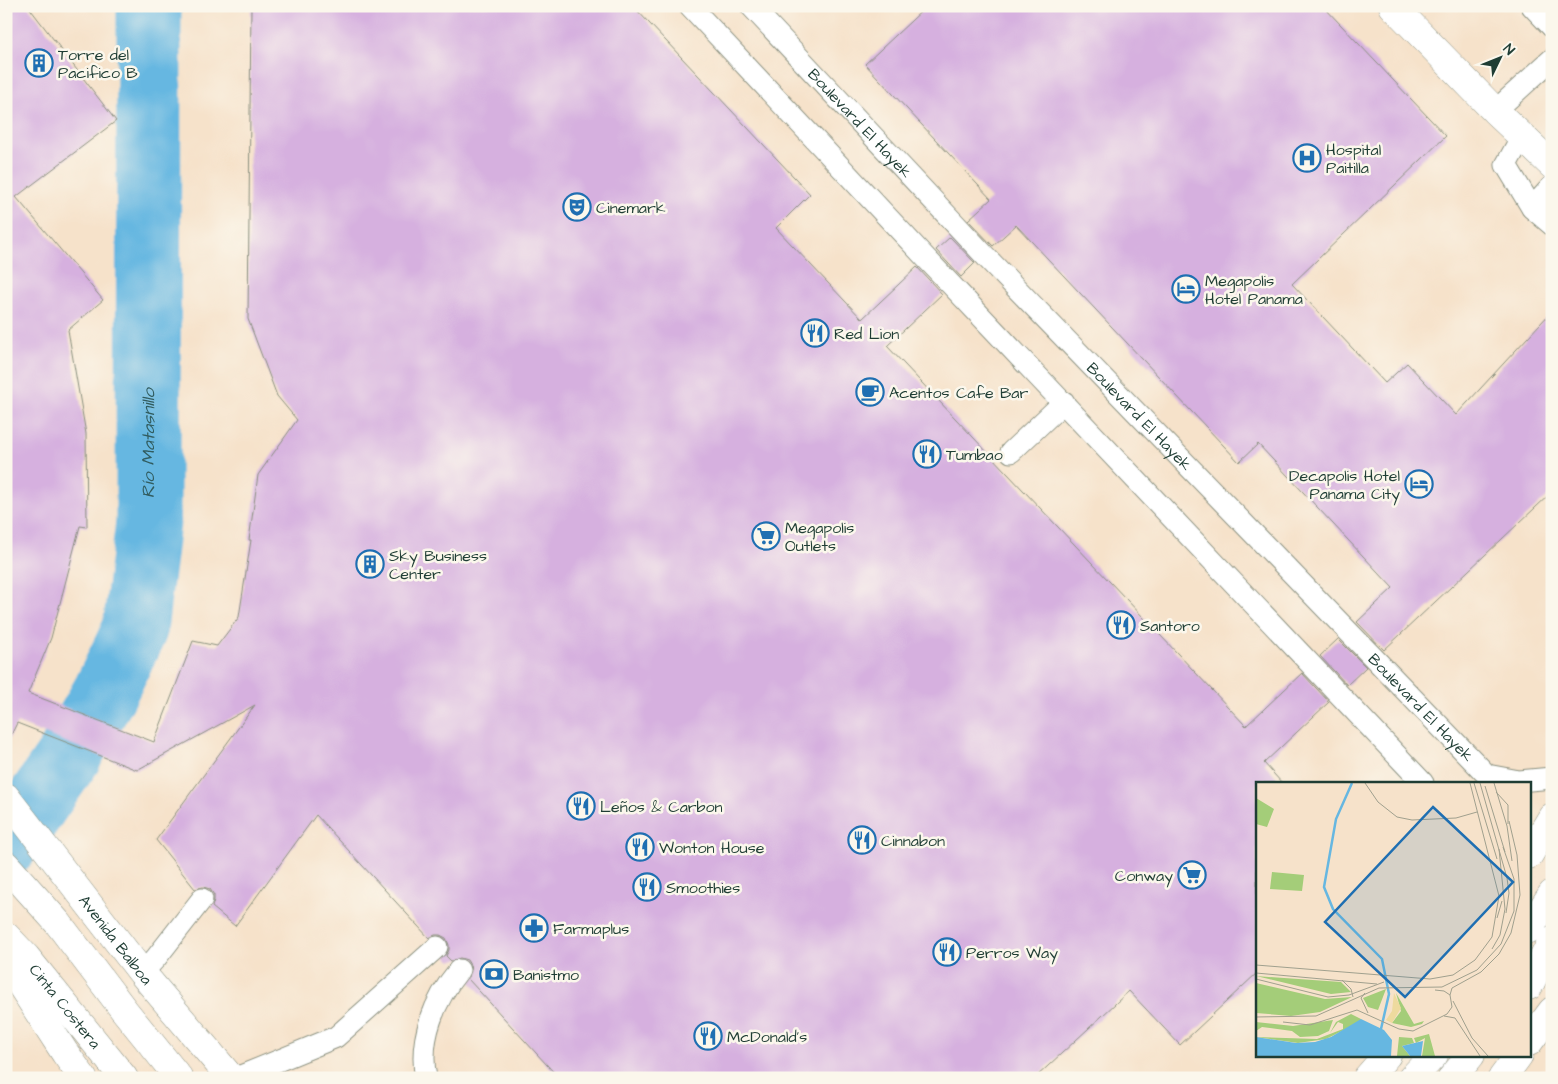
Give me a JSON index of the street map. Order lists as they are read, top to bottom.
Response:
{
  "streets": {
    "main road": ["Avenida Balboa", "Cinta Costera"],
    "lane": ["Boulevard El Hayek"]
  },
  "water": ["Río Matasnillo"],
  "places": {
    "building": ["Torre del Pacifico B", "Sky Business Center"],
    "hospital": ["Hospital Paitilla"],
    "theatre": ["Cinemark"],
    "hotel": ["Megapolis Hotel Panama", "Decapolis Hotel Panama City"],
    "restaurant": [
      "Red Lion",
      "Tumbao",
      "Santoro",
      "Leños & Carbon",
      "Cinnabon",
      "Wonton House",
      "Smoothies",
      "Perros Way",
      "McDonald's"
    ],
    "cafe": ["Acentos Cafe Bar"],
    "supermarket": ["Megapolis Outlets", "Conway"],
    "pharmacy": ["Farmaplus"],
    "bank": ["Banistmo"]
  },
  "north": "top right"
}
